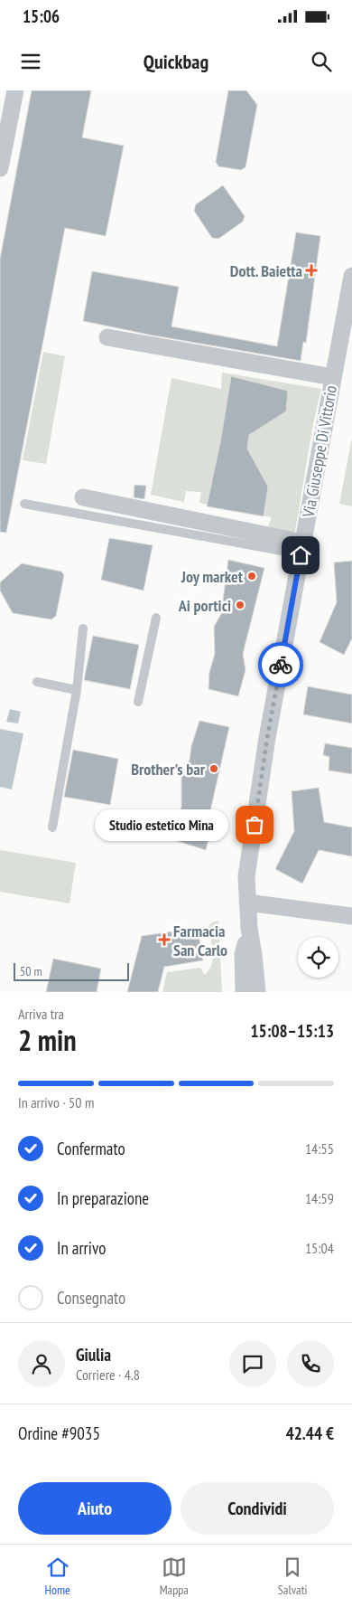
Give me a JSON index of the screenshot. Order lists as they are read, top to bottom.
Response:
{
  "streets": {
    "street": ["Via Giuseppe Di Vittorio"]
  },
  "places": {
    "health": ["Dott. Baietta", "Farmacia San Carlo"],
    "other": [
      "Joy market",
      "Ai portici",
      "Brother's bar",
      "Studio estetico Mina"
    ]
  },
  "scale_bar": "50 m",
  "page": {
    "status": "15:06",
    "header": "Quickbag",
    "bubble": "Studio estetico Mina",
    "scale": "50 m",
    "heading": ["2 min", "Arriva tra", "15:08–15:13"],
    "panel": [
      "Giulia",
      "Corriere · 4.8",
      "Ordine #9035",
      "42.44 €"
    ],
    "bar": "In arrivo · 50 m",
    "list": [
      ["Confermato", "14:55"],
      ["In preparazione", "14:59"],
      ["In arrivo", "15:04"],
      "Consegnato"
    ],
    "buttons": ["Aiuto", "Condividi"],
    "tabs": ["Home", "Mappa", "Salvati"]
  }
}
